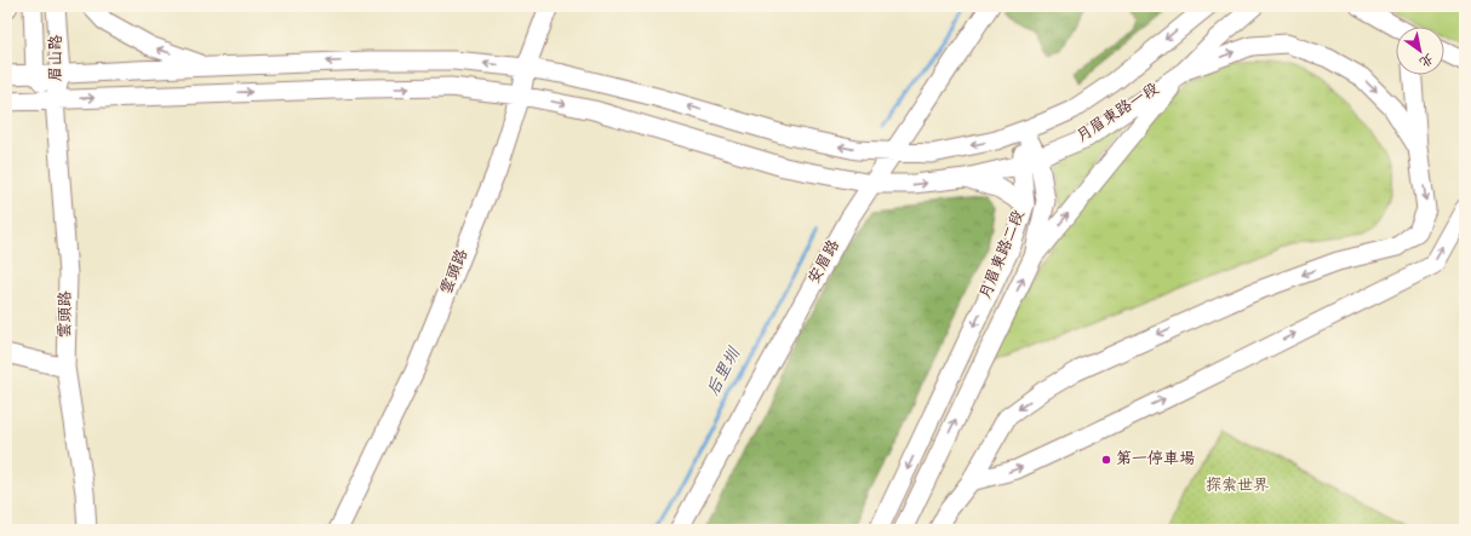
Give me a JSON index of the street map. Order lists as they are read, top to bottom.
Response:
{
  "streets": {
    "street": [
      "眉山路",
      "月眉東路一段",
      "月眉東路二段",
      "安眉路",
      "雲頭路"
    ]
  },
  "crossings": [
    ["眉山路", "月眉東路一段"],
    ["眉山路", "雲頭路"],
    ["月眉東路一段", "月眉東路二段"],
    ["月眉東路一段", "安眉路"],
    ["月眉東路一段", "雲頭路"]
  ],
  "water": ["后里圳"],
  "parks": ["探索世界"],
  "places": ["第一停車場"],
  "north": "bottom right"
}
